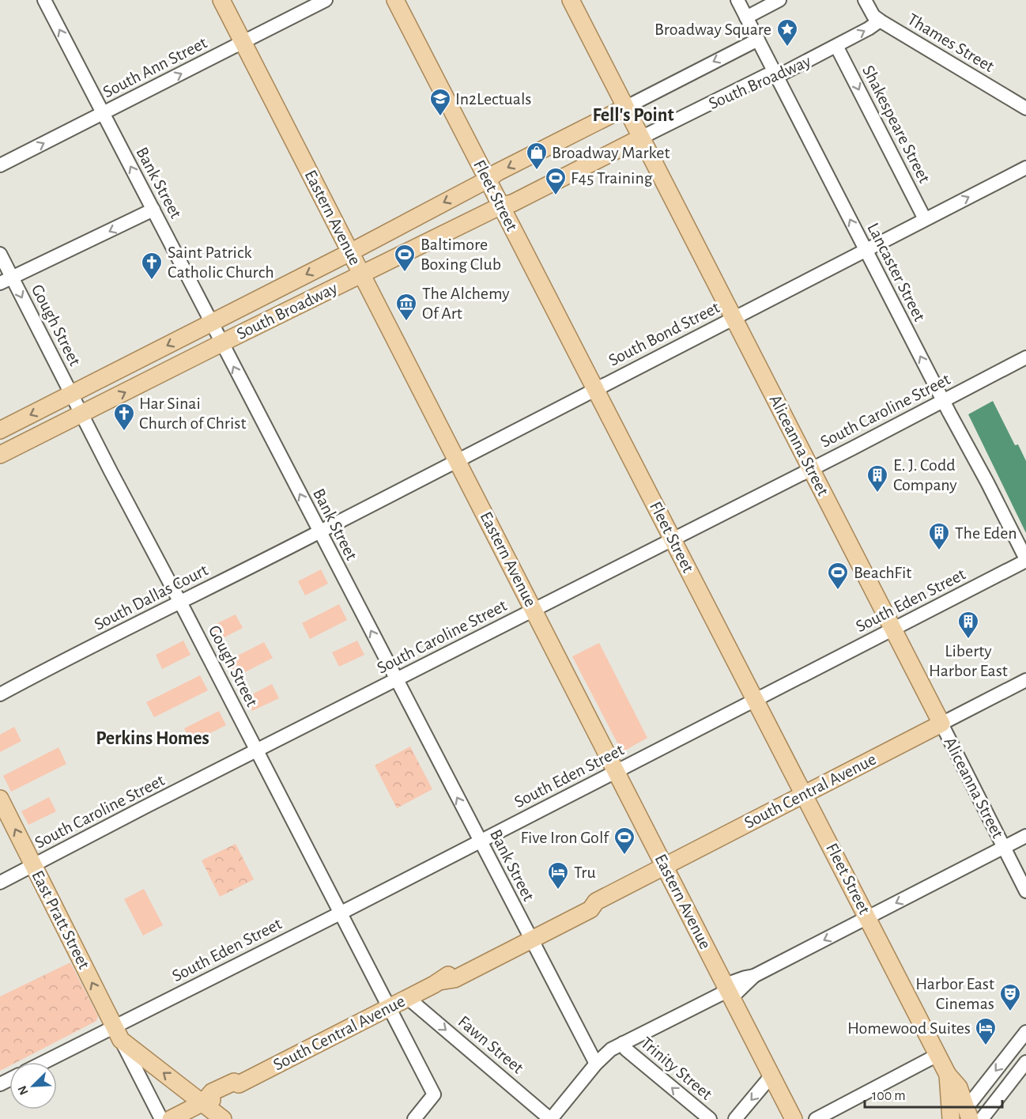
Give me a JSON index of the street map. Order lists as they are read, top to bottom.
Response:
{
  "streets": {
    "main road": [
      "South Broadway",
      "Fleet Street",
      "Eastern Avenue",
      "Aliceanna Street",
      "South Central Avenue",
      "East Pratt Street"
    ],
    "street": [
      "Thames Street",
      "South Ann Street",
      "Shakespeare Street",
      "Bank Street",
      "Lancaster Street",
      "Gough Street",
      "South Bond Street",
      "South Caroline Street",
      "South Dallas Court",
      "South Eden Street",
      "Fawn Street",
      "Trinity Street"
    ]
  },
  "crossings": [
    ["Thames Street", "South Broadway"],
    ["South Ann Street", "Bank Street"],
    ["South Ann Street", "Eastern Avenue"],
    ["South Broadway", "Shakespeare Street"],
    ["South Broadway", "Bank Street"],
    ["South Broadway", "Fleet Street"],
    ["South Broadway", "Eastern Avenue"],
    ["South Broadway", "Lancaster Street"],
    ["South Broadway", "Gough Street"],
    ["South Broadway", "Aliceanna Street"],
    ["Shakespeare Street", "South Bond Street"],
    ["Bank Street", "South Bond Street"],
    ["Bank Street", "South Caroline Street"],
    ["Bank Street", "South Dallas Court"],
    ["Bank Street", "South Eden Street"],
    ["Bank Street", "South Central Avenue"],
    ["Fleet Street", "South Bond Street"],
    ["Fleet Street", "South Caroline Street"],
    ["Fleet Street", "South Eden Street"],
    ["Fleet Street", "South Central Avenue"],
    ["Eastern Avenue", "South Bond Street"],
    ["Eastern Avenue", "South Caroline Street"],
    ["Eastern Avenue", "South Eden Street"],
    ["Eastern Avenue", "South Central Avenue"],
    ["Lancaster Street", "South Bond Street"],
    ["Lancaster Street", "South Caroline Street"],
    ["Lancaster Street", "South Eden Street"],
    ["Gough Street", "South Caroline Street"],
    ["Gough Street", "South Dallas Court"],
    ["Gough Street", "South Eden Street"],
    ["Gough Street", "South Central Avenue"],
    ["South Bond Street", "Aliceanna Street"],
    ["South Bond Street", "South Dallas Court"],
    ["South Caroline Street", "Aliceanna Street"],
    ["South Caroline Street", "East Pratt Street"],
    ["Aliceanna Street", "South Eden Street"],
    ["Aliceanna Street", "South Central Avenue"],
    ["South Eden Street", "East Pratt Street"],
    ["South Central Avenue", "East Pratt Street"],
    ["South Central Avenue", "Fawn Street"]
  ],
  "one_way": [
    "Shakespeare Street",
    "Bank Street",
    "Lancaster Street",
    "East Pratt Street",
    "Fawn Street",
    "Trinity Street"
  ],
  "districts": ["Fell's Point", "Perkins Homes"],
  "places": {
    "place": ["Broadway Square"],
    "school or university": ["In2Lectuals"],
    "shop": ["Broadway Market"],
    "sports": [
      "F45 Training",
      "Baltimore Boxing Club",
      "BeachFit",
      "Five Iron Golf"
    ],
    "church": ["Saint Patrick Catholic Church", "Har Sinai Church of Christ"],
    "museum": ["The Alchemy Of Art"],
    "building": ["E. J. Codd Company", "The Eden", "Liberty Harbor East"],
    "hotel": ["Tru", "Homewood Suites"],
    "theatre": ["Harbor East Cinemas"]
  },
  "scale_bar": "100 m",
  "north": "bottom left"
}
